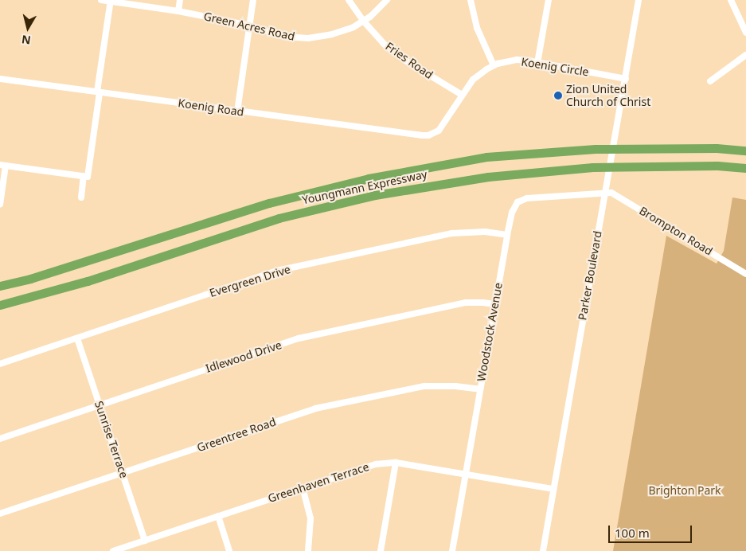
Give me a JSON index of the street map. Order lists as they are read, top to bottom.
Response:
{
  "streets": {
    "highway": ["Youngmann Expressway"],
    "street": [
      "Green Acres Road",
      "Fries Road",
      "Koenig Circle",
      "Koenig Road",
      "Brompton Road",
      "Parker Boulevard",
      "Evergreen Drive",
      "Woodstock Avenue",
      "Idlewood Drive",
      "Greentree Road",
      "Sunrise Terrace",
      "Greenhaven Terrace"
    ]
  },
  "crossings": [
    ["Green Acres Road", "Fries Road"],
    ["Fries Road", "Koenig Circle"],
    ["Koenig Circle", "Koenig Road"],
    ["Koenig Circle", "Parker Boulevard"],
    ["Brompton Road", "Parker Boulevard"],
    ["Brompton Road", "Woodstock Avenue"],
    ["Parker Boulevard", "Woodstock Avenue"],
    ["Parker Boulevard", "Greenhaven Terrace"],
    ["Evergreen Drive", "Woodstock Avenue"],
    ["Evergreen Drive", "Sunrise Terrace"],
    ["Woodstock Avenue", "Idlewood Drive"],
    ["Woodstock Avenue", "Greentree Road"],
    ["Woodstock Avenue", "Greenhaven Terrace"],
    ["Idlewood Drive", "Sunrise Terrace"],
    ["Greentree Road", "Sunrise Terrace"],
    ["Sunrise Terrace", "Greenhaven Terrace"]
  ],
  "parks": ["Brighton Park"],
  "places": ["Zion United Church of Christ"],
  "scale_bar": "100 m",
  "north": "bottom"
}
